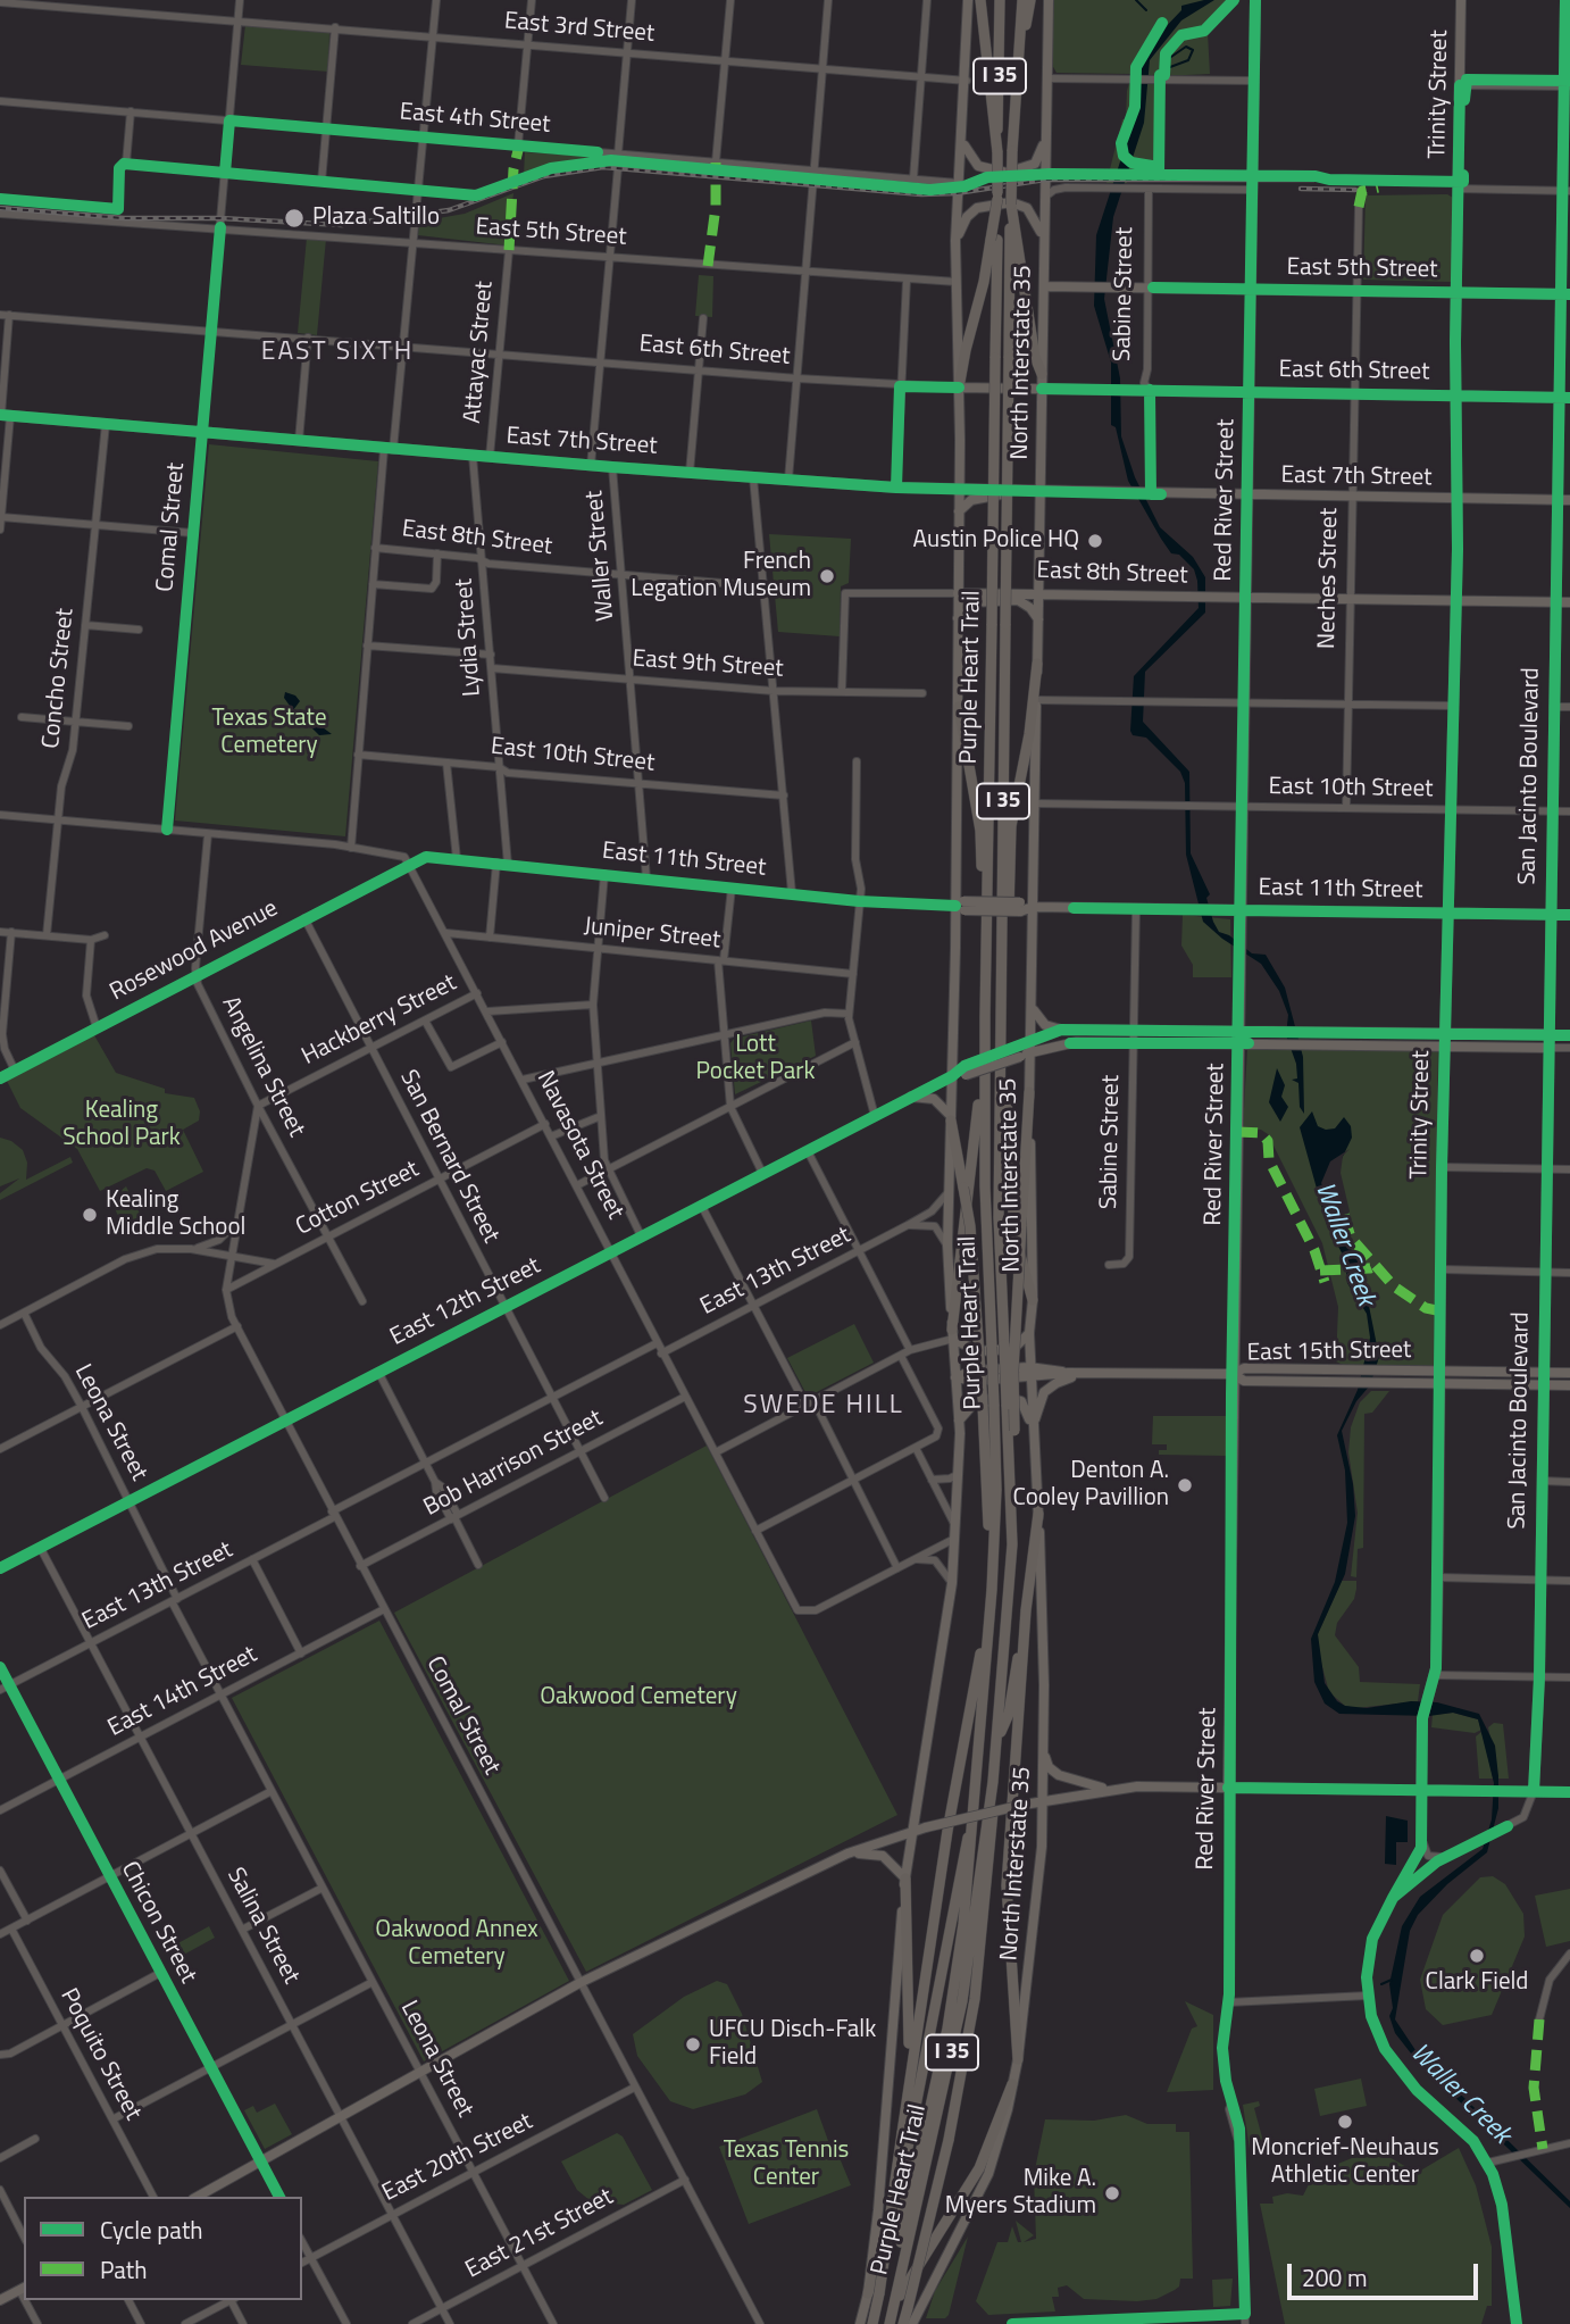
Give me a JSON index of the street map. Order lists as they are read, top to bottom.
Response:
{
  "streets": {
    "highway": ["I 35", "Purple Heart Trail"],
    "main road": [
      "Trinity Street",
      "East 5th Street",
      "East 6th Street",
      "North Interstate 35",
      "East 7th Street",
      "Red River Street",
      "East 8th Street",
      "San Jacinto Boulevard",
      "East 11th Street",
      "East 12th Street",
      "East 15th Street"
    ],
    "street": [
      "East 3rd Street",
      "East 4th Street",
      "Sabine Street",
      "Attayac Street",
      "Comal Street",
      "Waller Street",
      "Neches Street",
      "Lydia Street",
      "East 9th Street",
      "Concho Street",
      "East 10th Street",
      "Juniper Street",
      "Rosewood Avenue",
      "Hackberry Street",
      "Angelina Street",
      "Navasota Street",
      "San Bernard Street",
      "Cotton Street",
      "East 13th Street",
      "Leona Street",
      "Bob Harrison Street",
      "East 14th Street",
      "Chicon Street",
      "Salina Street",
      "Poquito Street",
      "East 20th Street",
      "East 21st Street"
    ]
  },
  "crossings": [
    ["East 3rd Street", "Comal Street"],
    ["East 3rd Street", "Waller Street"],
    ["I 35", "Purple Heart Trail"],
    ["Trinity Street", "East 5th Street"],
    ["Trinity Street", "East 6th Street"],
    ["Trinity Street", "East 7th Street"],
    ["Trinity Street", "East 8th Street"],
    ["Trinity Street", "East 10th Street"],
    ["Trinity Street", "San Jacinto Boulevard"],
    ["Trinity Street", "East 11th Street"],
    ["Trinity Street", "East 12th Street"],
    ["Trinity Street", "East 15th Street"],
    ["East 4th Street", "Comal Street"],
    ["East 4th Street", "Waller Street"],
    ["East 5th Street", "Sabine Street"],
    ["East 5th Street", "Attayac Street"],
    ["East 5th Street", "North Interstate 35"],
    ["East 5th Street", "Red River Street"],
    ["East 5th Street", "Comal Street"],
    ["East 5th Street", "Waller Street"],
    ["East 5th Street", "Neches Street"],
    ["East 5th Street", "San Jacinto Boulevard"],
    ["Sabine Street", "East 6th Street"],
    ["Sabine Street", "East 7th Street"],
    ["Sabine Street", "East 11th Street"],
    ["Sabine Street", "East 12th Street"],
    ["East 6th Street", "Attayac Street"],
    ["East 6th Street", "North Interstate 35"],
    ["East 6th Street", "Red River Street"],
    ["East 6th Street", "Comal Street"],
    ["East 6th Street", "Waller Street"],
    ["East 6th Street", "Neches Street"],
    ["East 6th Street", "San Jacinto Boulevard"],
    ["Attayac Street", "East 7th Street"],
    ["North Interstate 35", "East 7th Street"],
    ["North Interstate 35", "East 8th Street"],
    ["North Interstate 35", "East 10th Street"],
    ["North Interstate 35", "East 11th Street"],
    ["North Interstate 35", "East 12th Street"],
    ["North Interstate 35", "East 15th Street"],
    ["East 7th Street", "Red River Street"],
    ["East 7th Street", "Comal Street"],
    ["East 7th Street", "Waller Street"],
    ["East 7th Street", "Neches Street"],
    ["East 7th Street", "Lydia Street"],
    ["East 7th Street", "Concho Street"],
    ["East 7th Street", "San Jacinto Boulevard"],
    ["Red River Street", "East 8th Street"],
    ["Red River Street", "East 10th Street"],
    ["Red River Street", "East 11th Street"],
    ["Red River Street", "East 12th Street"],
    ["Red River Street", "East 15th Street"],
    ["Comal Street", "East 11th Street"],
    ["Comal Street", "Hackberry Street"],
    ["Comal Street", "Angelina Street"],
    ["Comal Street", "Cotton Street"],
    ["Comal Street", "East 13th Street"],
    ["Comal Street", "East 12th Street"],
    ["Comal Street", "Bob Harrison Street"],
    ["Comal Street", "East 14th Street"],
    ["Comal Street", "East 20th Street"],
    ["Comal Street", "East 21st Street"],
    ["East 8th Street", "Waller Street"],
    ["East 8th Street", "Neches Street"],
    ["East 8th Street", "Lydia Street"],
    ["East 8th Street", "East 9th Street"],
    ["East 8th Street", "San Jacinto Boulevard"],
    ["Waller Street", "East 9th Street"],
    ["Waller Street", "East 10th Street"],
    ["Waller Street", "East 11th Street"],
    ["Neches Street", "East 10th Street"],
    ["Lydia Street", "East 9th Street"],
    ["Lydia Street", "East 10th Street"],
    ["Lydia Street", "East 11th Street"],
    ["Concho Street", "East 11th Street"],
    ["East 10th Street", "San Jacinto Boulevard"],
    ["San Jacinto Boulevard", "East 11th Street"],
    ["San Jacinto Boulevard", "East 12th Street"],
    ["San Jacinto Boulevard", "East 15th Street"],
    ["East 11th Street", "Rosewood Avenue"],
    ["East 11th Street", "Angelina Street"],
    ["East 11th Street", "Navasota Street"],
    ["Juniper Street", "Navasota Street"],
    ["Rosewood Avenue", "Angelina Street"],
    ["Rosewood Avenue", "Navasota Street"],
    ["Rosewood Avenue", "San Bernard Street"],
    ["Hackberry Street", "Angelina Street"],
    ["Hackberry Street", "Navasota Street"],
    ["Hackberry Street", "San Bernard Street"],
    ["Angelina Street", "Cotton Street"],
    ["Navasota Street", "Cotton Street"],
    ["Navasota Street", "East 13th Street"],
    ["Navasota Street", "East 12th Street"],
    ["Navasota Street", "Bob Harrison Street"],
    ["San Bernard Street", "Cotton Street"],
    ["San Bernard Street", "East 13th Street"],
    ["San Bernard Street", "East 12th Street"],
    ["San Bernard Street", "Bob Harrison Street"],
    ["East 13th Street", "Leona Street"],
    ["East 13th Street", "Chicon Street"],
    ["East 13th Street", "Salina Street"],
    ["East 12th Street", "Leona Street"],
    ["East 12th Street", "Salina Street"],
    ["Leona Street", "East 14th Street"],
    ["Leona Street", "East 20th Street"],
    ["Leona Street", "East 21st Street"],
    ["East 14th Street", "Chicon Street"],
    ["East 14th Street", "Salina Street"],
    ["Salina Street", "East 20th Street"],
    ["Salina Street", "East 21st Street"]
  ],
  "districts": ["EAST SIXTH", "SWEDE HILL"],
  "water": ["Waller Creek"],
  "parks": [
    "Texas State Cemetery",
    "Lott Pocket Park",
    "Kealing School Park",
    "Oakwood Cemetery",
    "Oakwood Annex Cemetery",
    "Texas Tennis Center"
  ],
  "places": [
    "Plaza Saltillo",
    "Austin Police HQ",
    "French Legation Museum",
    "Kealing Middle School",
    "Denton A. Cooley Pavillion",
    "Clark Field",
    "UFCU Disch-Falk Field",
    "Moncrief-Neuhaus Athletic Center",
    "Mike A. Myers Stadium"
  ],
  "legend": ["Cycle path", "Path"],
  "scale_bar": "200 m"
}
